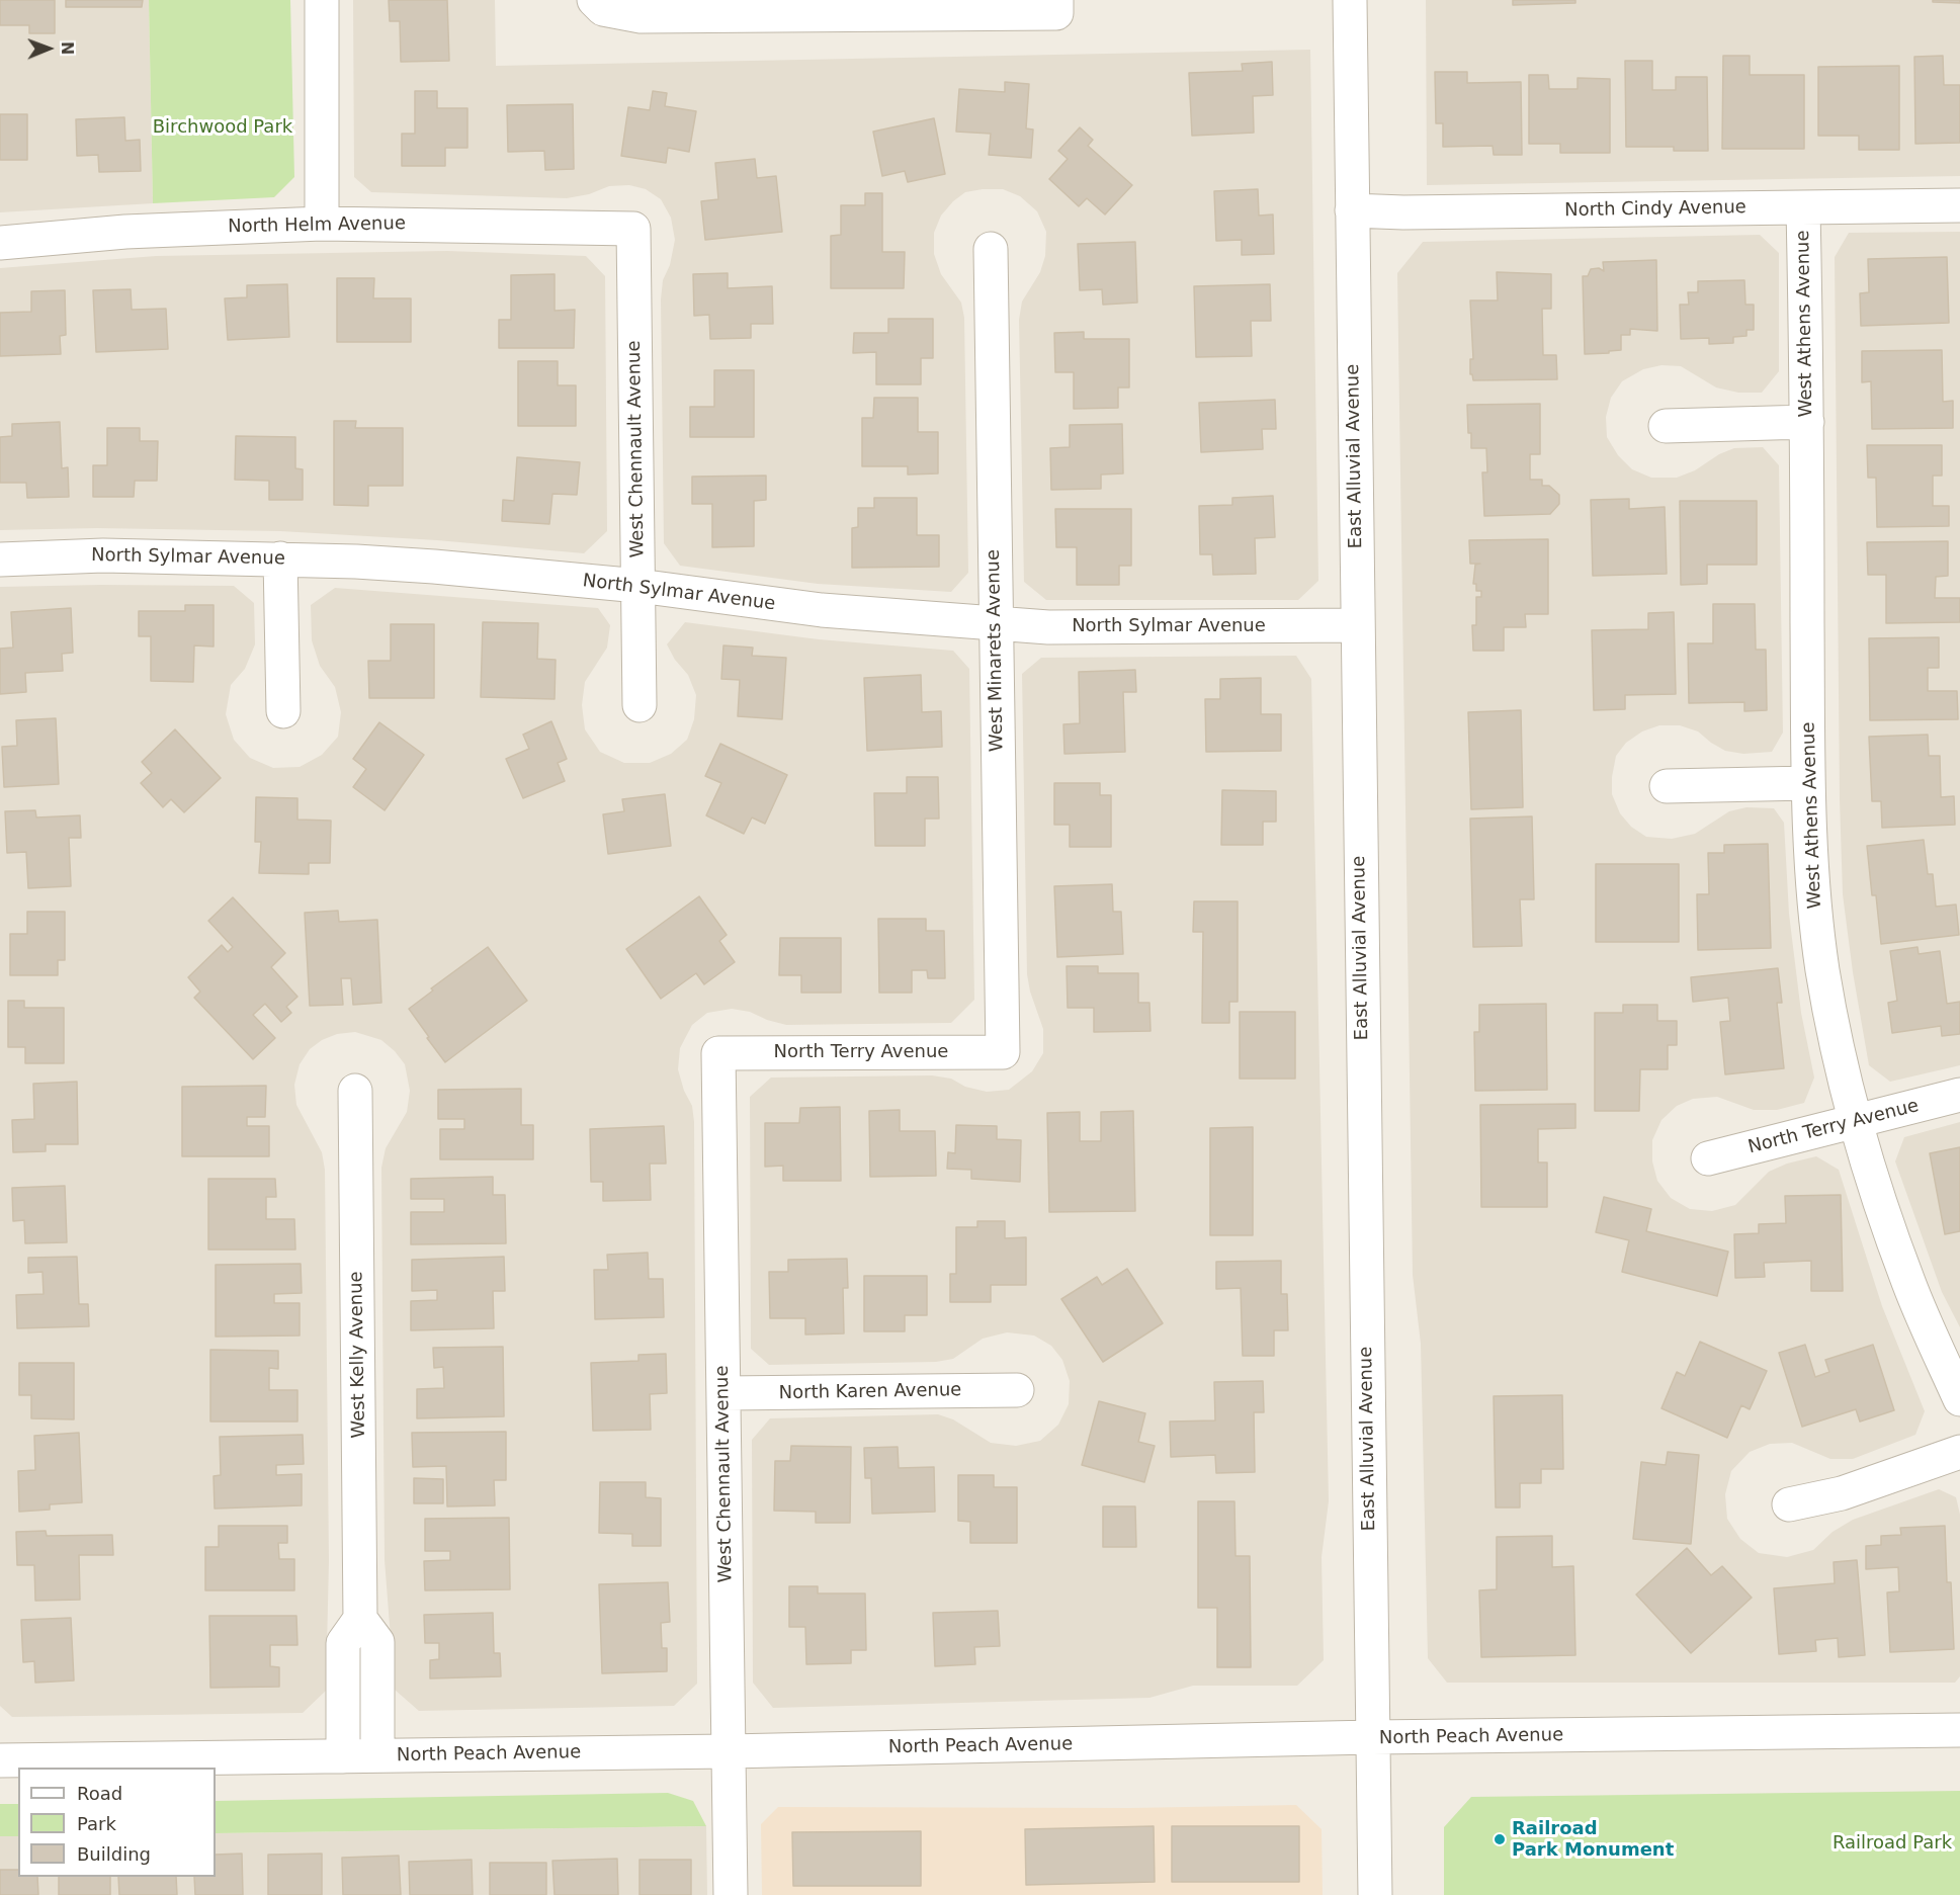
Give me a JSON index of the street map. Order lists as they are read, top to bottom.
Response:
{
  "streets": {
    "street": [
      "North Cindy Avenue",
      "North Helm Avenue",
      "West Athens Avenue",
      "West Chennault Avenue",
      "East Alluvial Avenue",
      "North Sylmar Avenue",
      "West Minarets Avenue",
      "North Terry Avenue",
      "West Kelly Avenue",
      "North Karen Avenue",
      "North Peach Avenue"
    ]
  },
  "crossings": [
    ["North Cindy Avenue", "West Athens Avenue"],
    ["North Cindy Avenue", "East Alluvial Avenue"],
    ["North Helm Avenue", "West Chennault Avenue"],
    ["West Athens Avenue", "North Terry Avenue"],
    ["West Chennault Avenue", "North Sylmar Avenue"],
    ["West Chennault Avenue", "North Terry Avenue"],
    ["West Chennault Avenue", "North Karen Avenue"],
    ["West Chennault Avenue", "North Peach Avenue"],
    ["East Alluvial Avenue", "North Sylmar Avenue"],
    ["East Alluvial Avenue", "North Peach Avenue"],
    ["North Sylmar Avenue", "West Minarets Avenue"],
    ["West Minarets Avenue", "North Terry Avenue"]
  ],
  "parks": ["Birchwood Park", "Railroad Park"],
  "places": ["Railroad Park Monument"],
  "legend": ["Road", "Park", "Building"],
  "north": "right"
}
